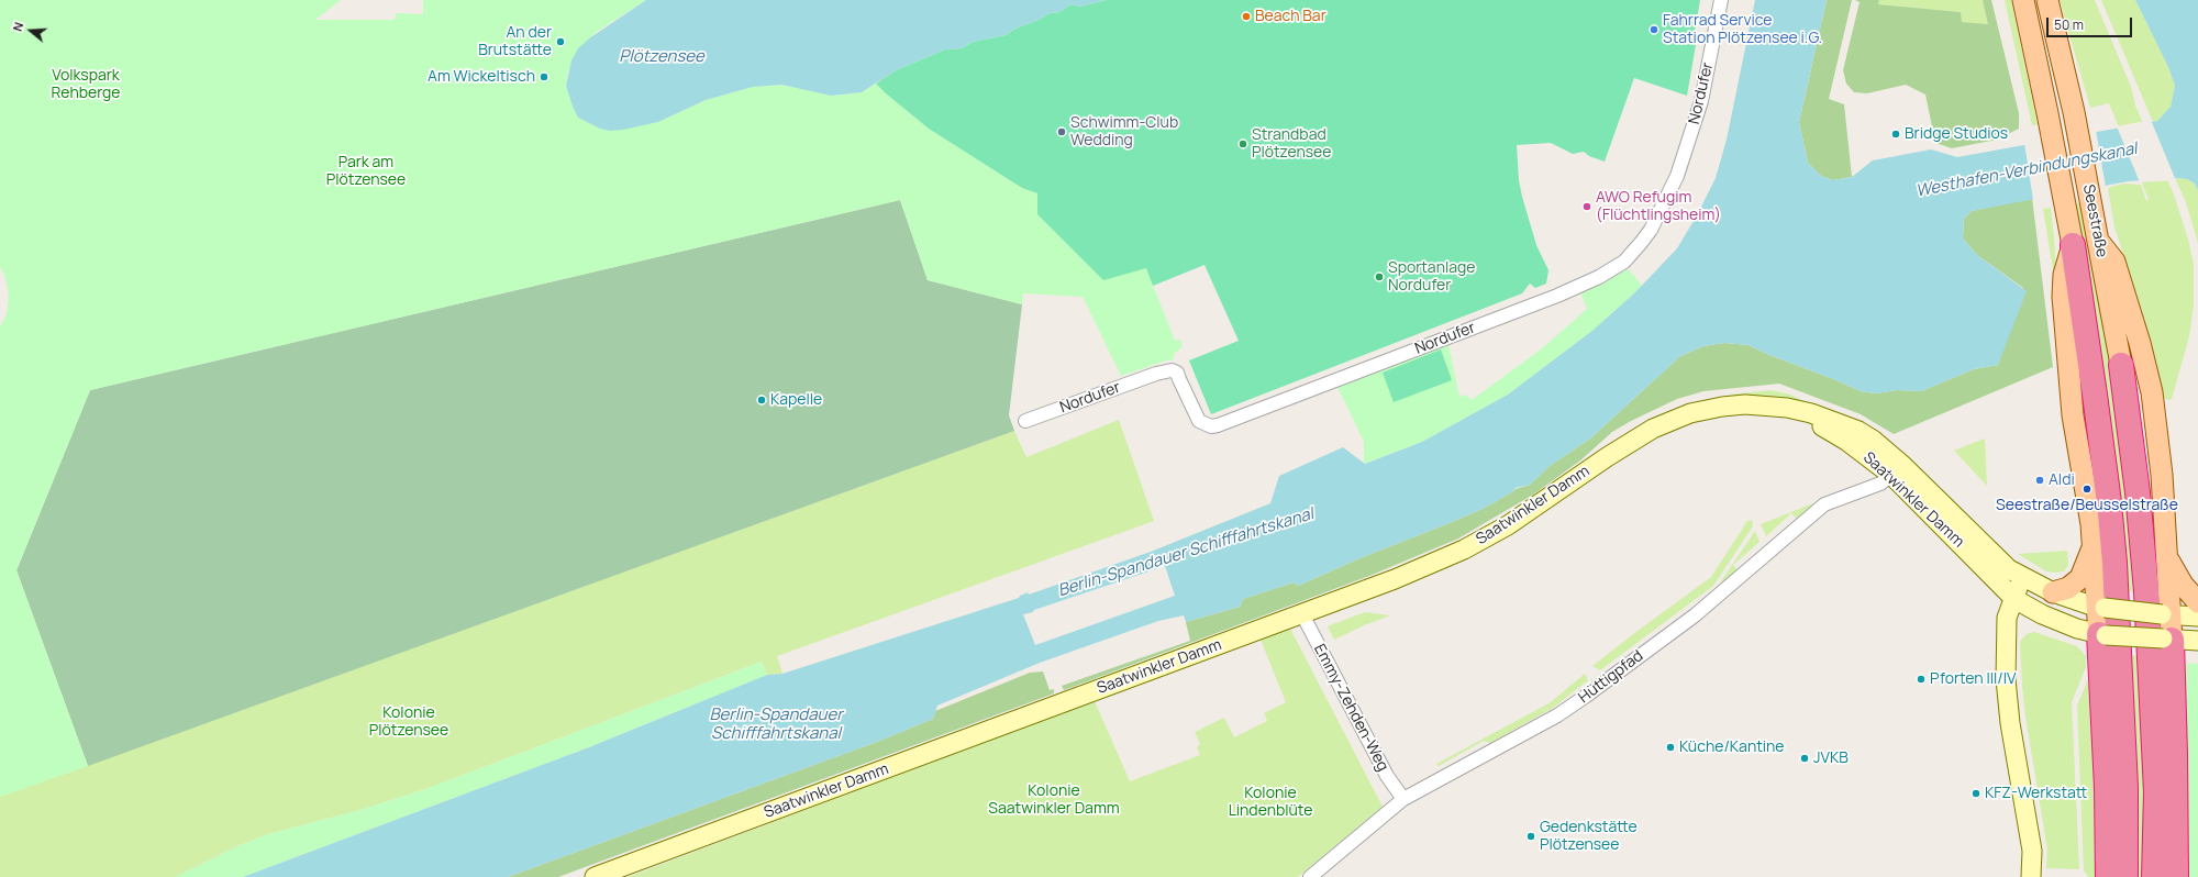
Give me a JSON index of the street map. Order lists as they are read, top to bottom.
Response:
{
  "streets": {
    "main road": ["Seestraße", "Saatwinkler Damm"],
    "street": ["Nordufer", "Hüttigpfad", "Emmy-Zehden-Weg"]
  },
  "crossings": [
    ["Saatwinkler Damm", "Hüttigpfad"],
    ["Saatwinkler Damm", "Emmy-Zehden-Weg"],
    ["Hüttigpfad", "Emmy-Zehden-Weg"]
  ],
  "water": ["Plötzensee", "Westhafen-Verbindungskanal", "Berlin-Spandauer Schifffahrtskanal"],
  "parks": [
    "Volkspark Rehberge",
    "Park am Plötzensee",
    "Kolonie Plötzensee",
    "Kolonie Saatwinkler Damm",
    "Kolonie Lindenblüte"
  ],
  "places": [
    "Beach Bar",
    "Fahrrad Service Station Plötzensee i.G.",
    "An der Brutstätte",
    "Am Wickeltisch",
    "Schwimm-Club Wedding",
    "Bridge Studios",
    "Strandbad Plötzensee",
    "AWO Refugim (Flüchtlingsheim)",
    "Sportanlage Nordufer",
    "Kapelle",
    "Aldi",
    "Seestraße/Beusselstraße",
    "Pforten III/IV",
    "Küche/Kantine",
    "JVKB",
    "KFZ-Werkstatt",
    "Gedenkstätte Plötzensee"
  ],
  "scale_bar": "50 m",
  "north": "left"
}
